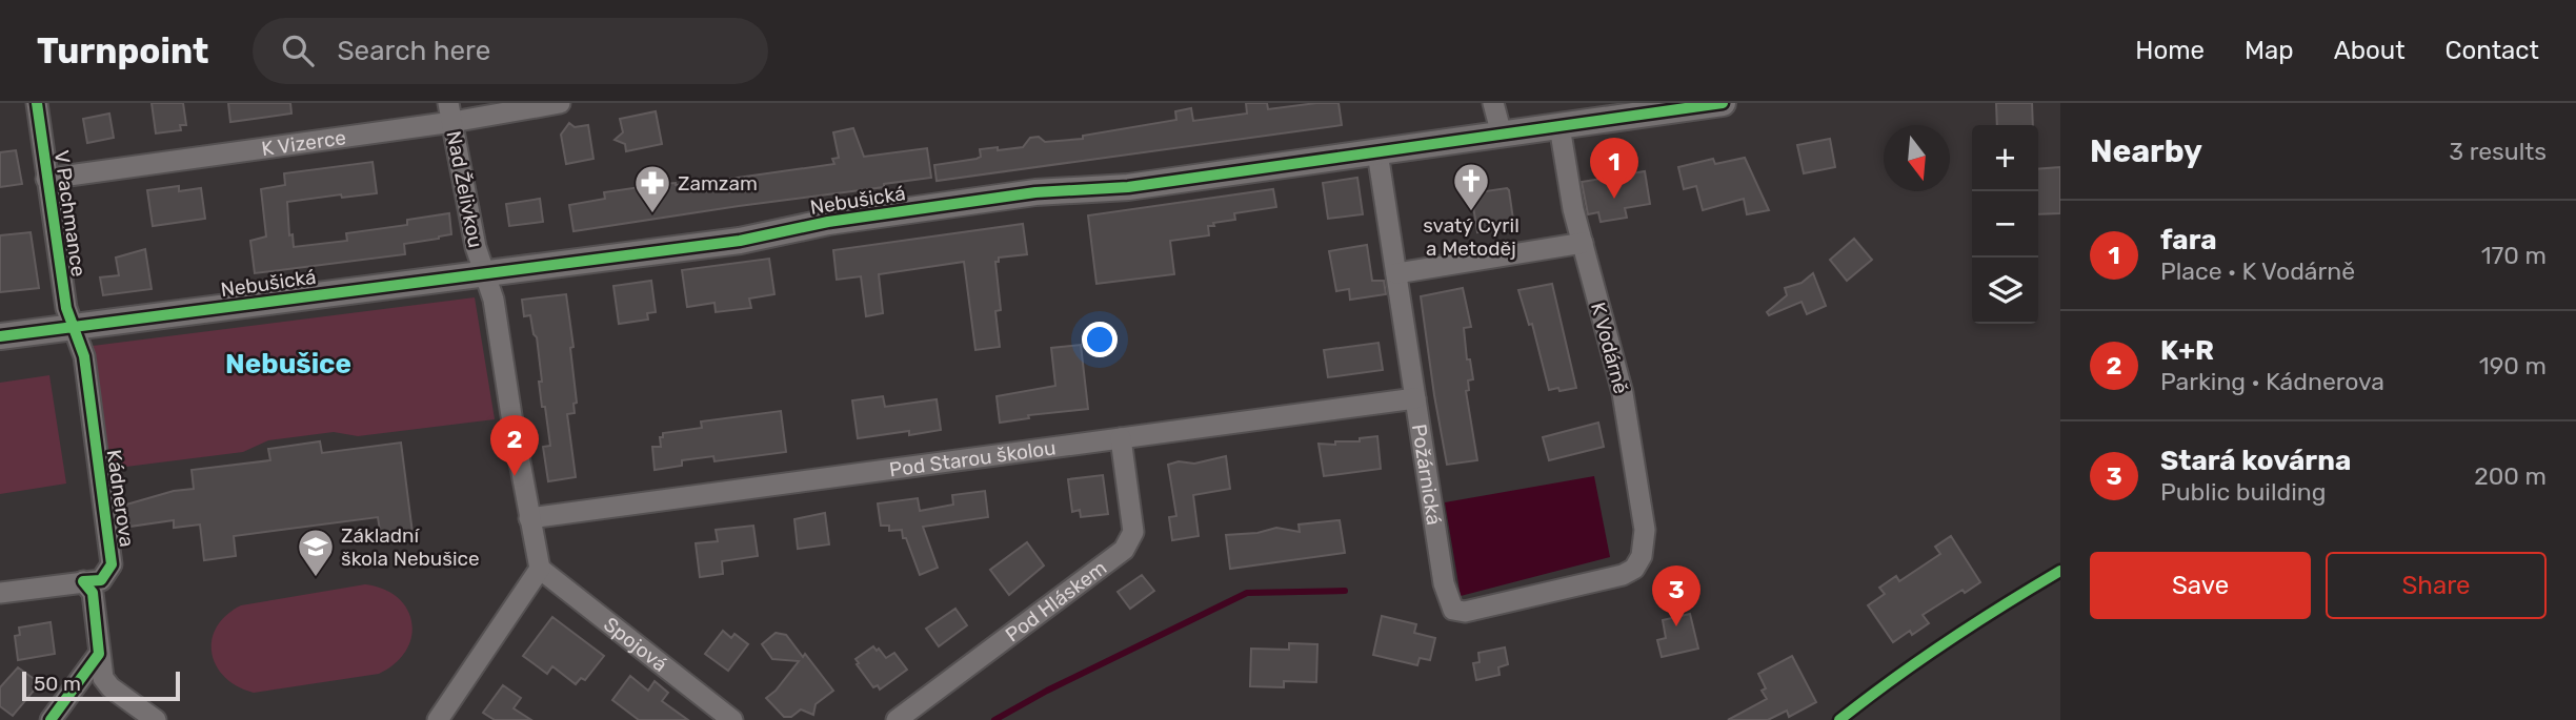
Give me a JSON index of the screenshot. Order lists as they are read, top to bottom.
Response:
{
  "streets": {
    "street": [
      "K Vizerce",
      "Nad Želivkou",
      "Nebušická",
      "V Pachmance",
      "K Vodárně",
      "Pod Starou školou",
      "Požárnická",
      "Kádnerova",
      "Pod Hláskem",
      "Spojová"
    ]
  },
  "crossings": [
    ["K Vizerce", "Nad Želivkou"],
    ["K Vizerce", "V Pachmance"],
    ["Nad Želivkou", "Nebušická"],
    ["Nebušická", "V Pachmance"],
    ["Nebušická", "K Vodárně"],
    ["Nebušická", "Požárnická"],
    ["Nebušická", "Kádnerova"],
    ["V Pachmance", "Kádnerova"],
    ["K Vodárně", "Požárnická"],
    ["Pod Starou školou", "Požárnická"],
    ["Pod Starou školou", "Pod Hláskem"]
  ],
  "districts": ["Nebušice"],
  "places": {
    "church": ["svatý Cyril a Metoděj"],
    "pharmacy": ["Zamzam"],
    "school or university": ["Základní škola Nebušice"]
  },
  "scale_bar": "50 m",
  "north": "bottom",
  "page": {
    "header": "Turnpoint",
    "search": "Search here",
    "nav": [
      "Home",
      "Map",
      "About",
      "Contact"
    ],
    "heading": ["Nearby", "3 results"],
    "map_buttons": ["+", "−"],
    "pins": ["1", "2", "3"],
    "list": [
      {
        "mark": "1",
        "name": "fara",
        "note": "Place · K Vodárně",
        "value": "170 m"
      },
      {
        "mark": "2",
        "name": "K+R",
        "note": "Parking · Kádnerova",
        "value": "190 m"
      },
      {
        "mark": "3",
        "name": "Stará kovárna",
        "note": "Public building",
        "value": "200 m"
      }
    ],
    "buttons": ["Save", "Share"],
    "scale": "50 m"
  }
}
